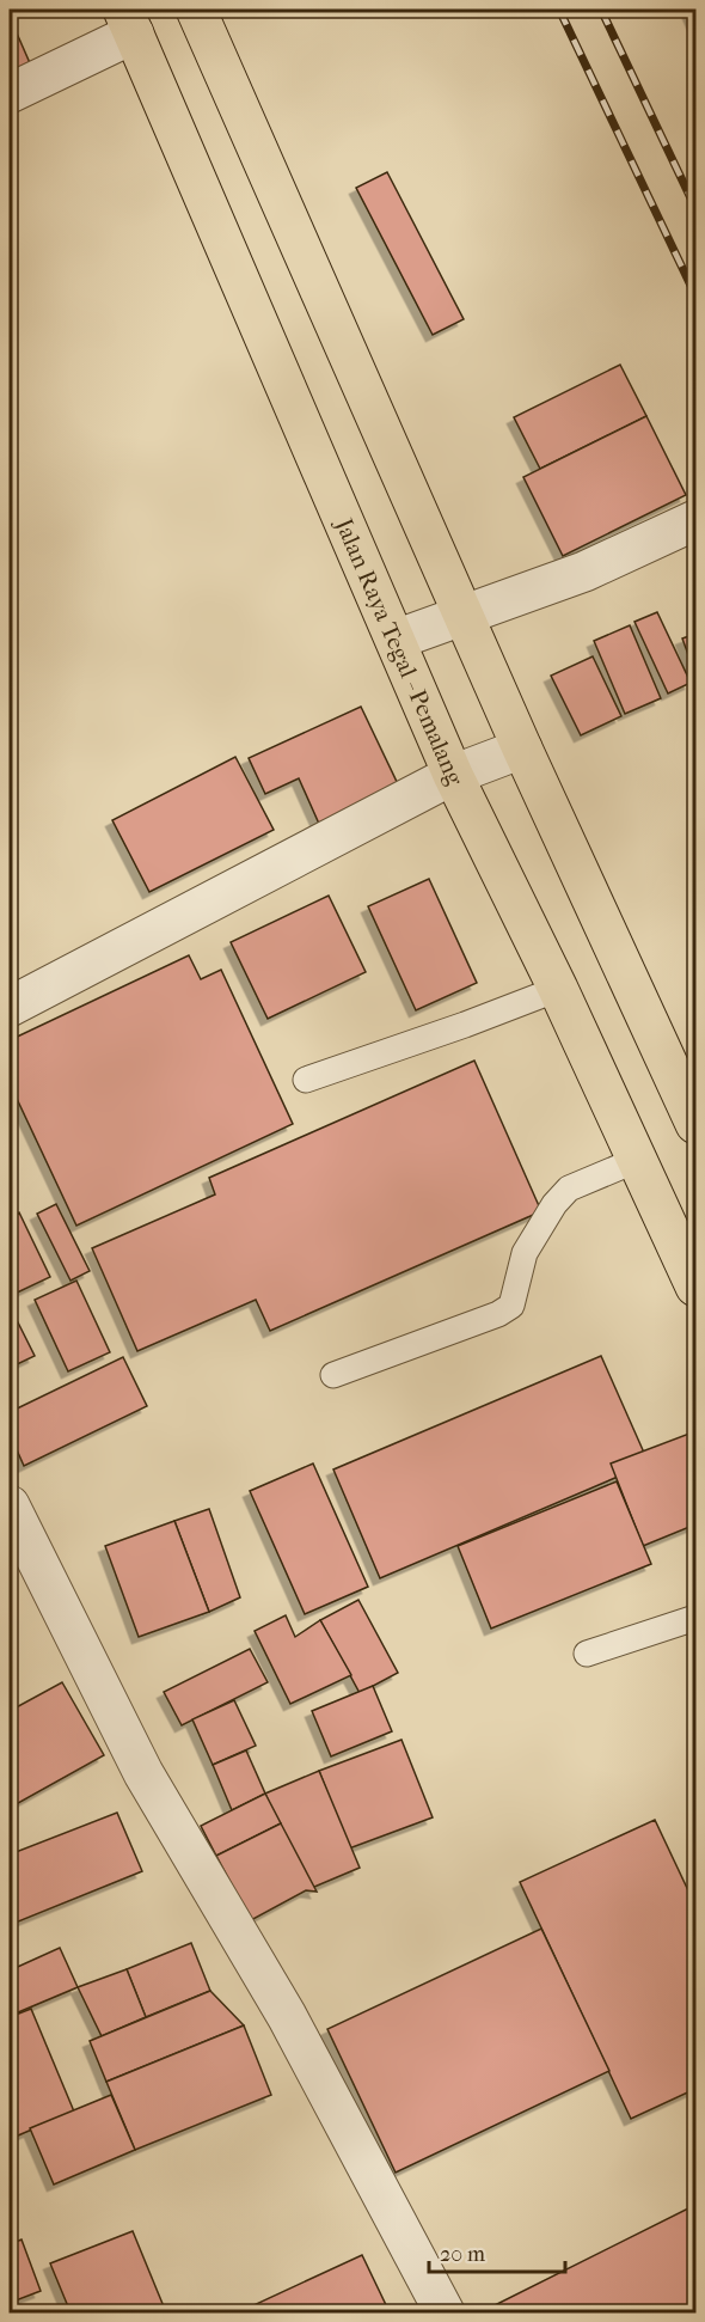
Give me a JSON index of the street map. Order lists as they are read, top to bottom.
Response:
{
  "streets": {
    "highway": ["Jalan Raya Tegal - Pemalang"]
  },
  "scale_bar": "20 m"
}
